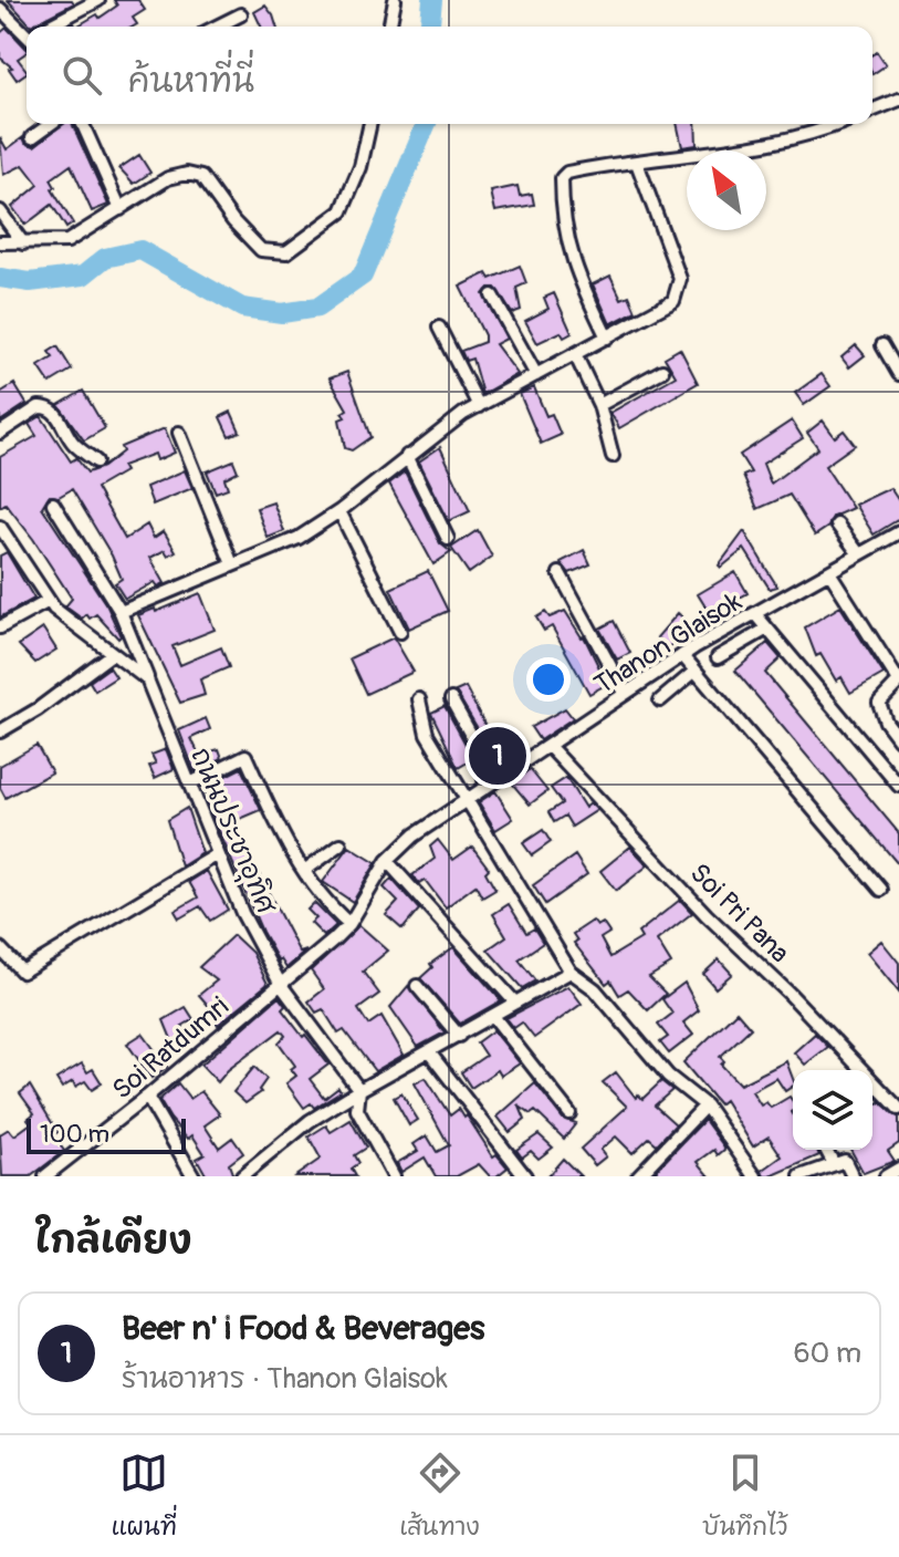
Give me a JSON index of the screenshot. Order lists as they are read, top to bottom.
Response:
{
  "streets": {
    "street": [
      "Thanon Glaisok",
      "ถนนประชาอุทิศ",
      "Soi Pri Pana",
      "Soi Ratdumri"
    ]
  },
  "crossings": [
    ["Thanon Glaisok", "ถนนประชาอุทิศ"],
    ["Thanon Glaisok", "Soi Pri Pana"],
    ["Thanon Glaisok", "Soi Ratdumri"],
    ["ถนนประชาอุทิศ", "Soi Ratdumri"]
  ],
  "scale_bar": "100 m",
  "north": "top left",
  "page": {
    "search": "ค้นหาที่นี่",
    "pins": "1",
    "scale": "100 m",
    "heading": "ใกล้เคียง",
    "list": [
      {
        "mark": "1",
        "name": "Beer n' i Food & Beverages",
        "note": "ร้านอาหาร · Thanon Glaisok",
        "value": "60 m"
      }
    ],
    "nav": ["แผนที่", "เส้นทาง", "บันทึกไว้"]
  }
}
